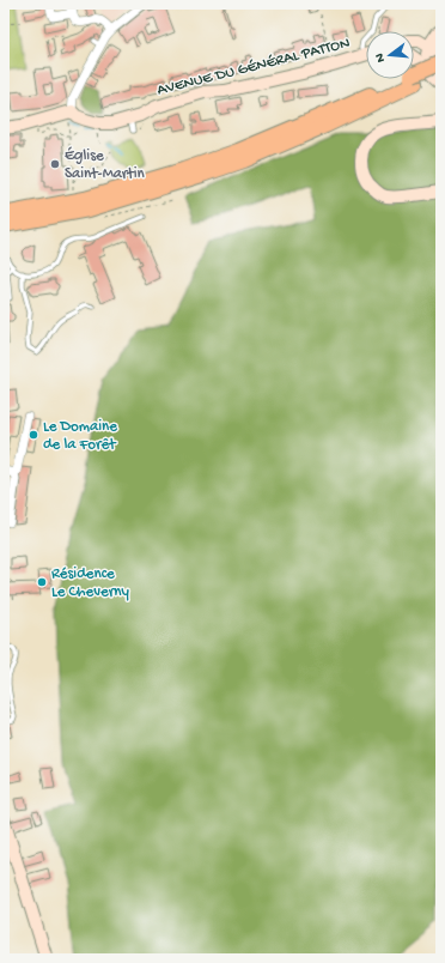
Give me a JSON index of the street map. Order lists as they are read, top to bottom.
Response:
{
  "streets": {
    "street": ["AVENUE DU GÉNÉRAL PATTON"]
  },
  "places": ["Église Saint-Martin", "Le Domaine de la Forêt", "Résidence Le Cheverny"],
  "north": "left"
}
